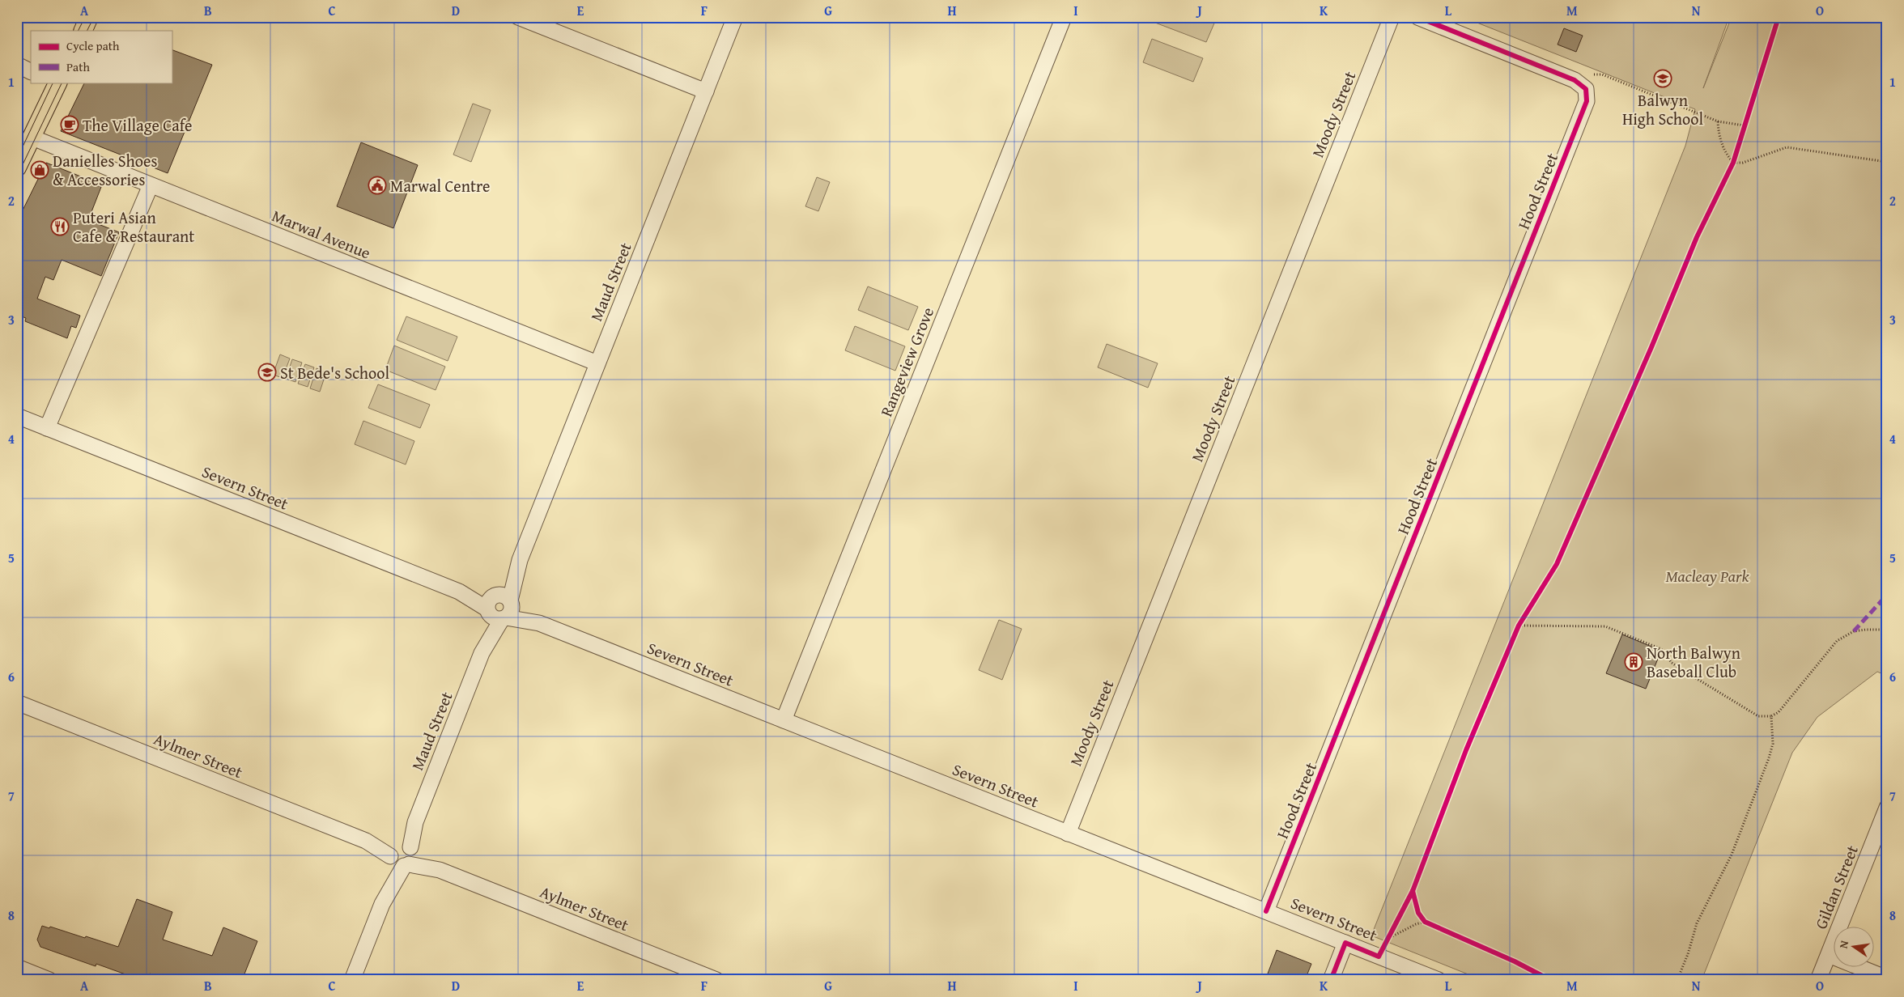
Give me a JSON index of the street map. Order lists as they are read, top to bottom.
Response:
{
  "streets": {
    "street": [
      "Moody Street",
      "Hood Street",
      "Marwal Avenue",
      "Maud Street",
      "Rangeview Grove",
      "Severn Street",
      "Aylmer Street",
      "Gildan Street"
    ]
  },
  "crossings": [
    ["Moody Street", "Severn Street"],
    ["Hood Street", "Severn Street"],
    ["Marwal Avenue", "Maud Street"],
    ["Maud Street", "Severn Street"],
    ["Maud Street", "Aylmer Street"],
    ["Rangeview Grove", "Severn Street"]
  ],
  "parks": ["Macleay Park"],
  "places": {
    "school or university": ["Balwyn High School", "St Bede's School"],
    "cafe": ["The Village Cafe"],
    "shop": ["Danielles Shoes & Accessories"],
    "public building": ["Marwal Centre"],
    "restaurant": ["Puteri Asian Cafe & Restaurant"],
    "building": ["North Balwyn Baseball Club"]
  },
  "legend": ["Cycle path", "Path"],
  "north": "left",
  "grid": {
    "columns": [
      "A",
      "B",
      "C",
      "D",
      "E",
      "F",
      "G",
      "H",
      "I",
      "J",
      "K",
      "L",
      "M",
      "N",
      "O"
    ],
    "rows": [
      "1",
      "2",
      "3",
      "4",
      "5",
      "6",
      "7",
      "8"
    ]
  }
}
